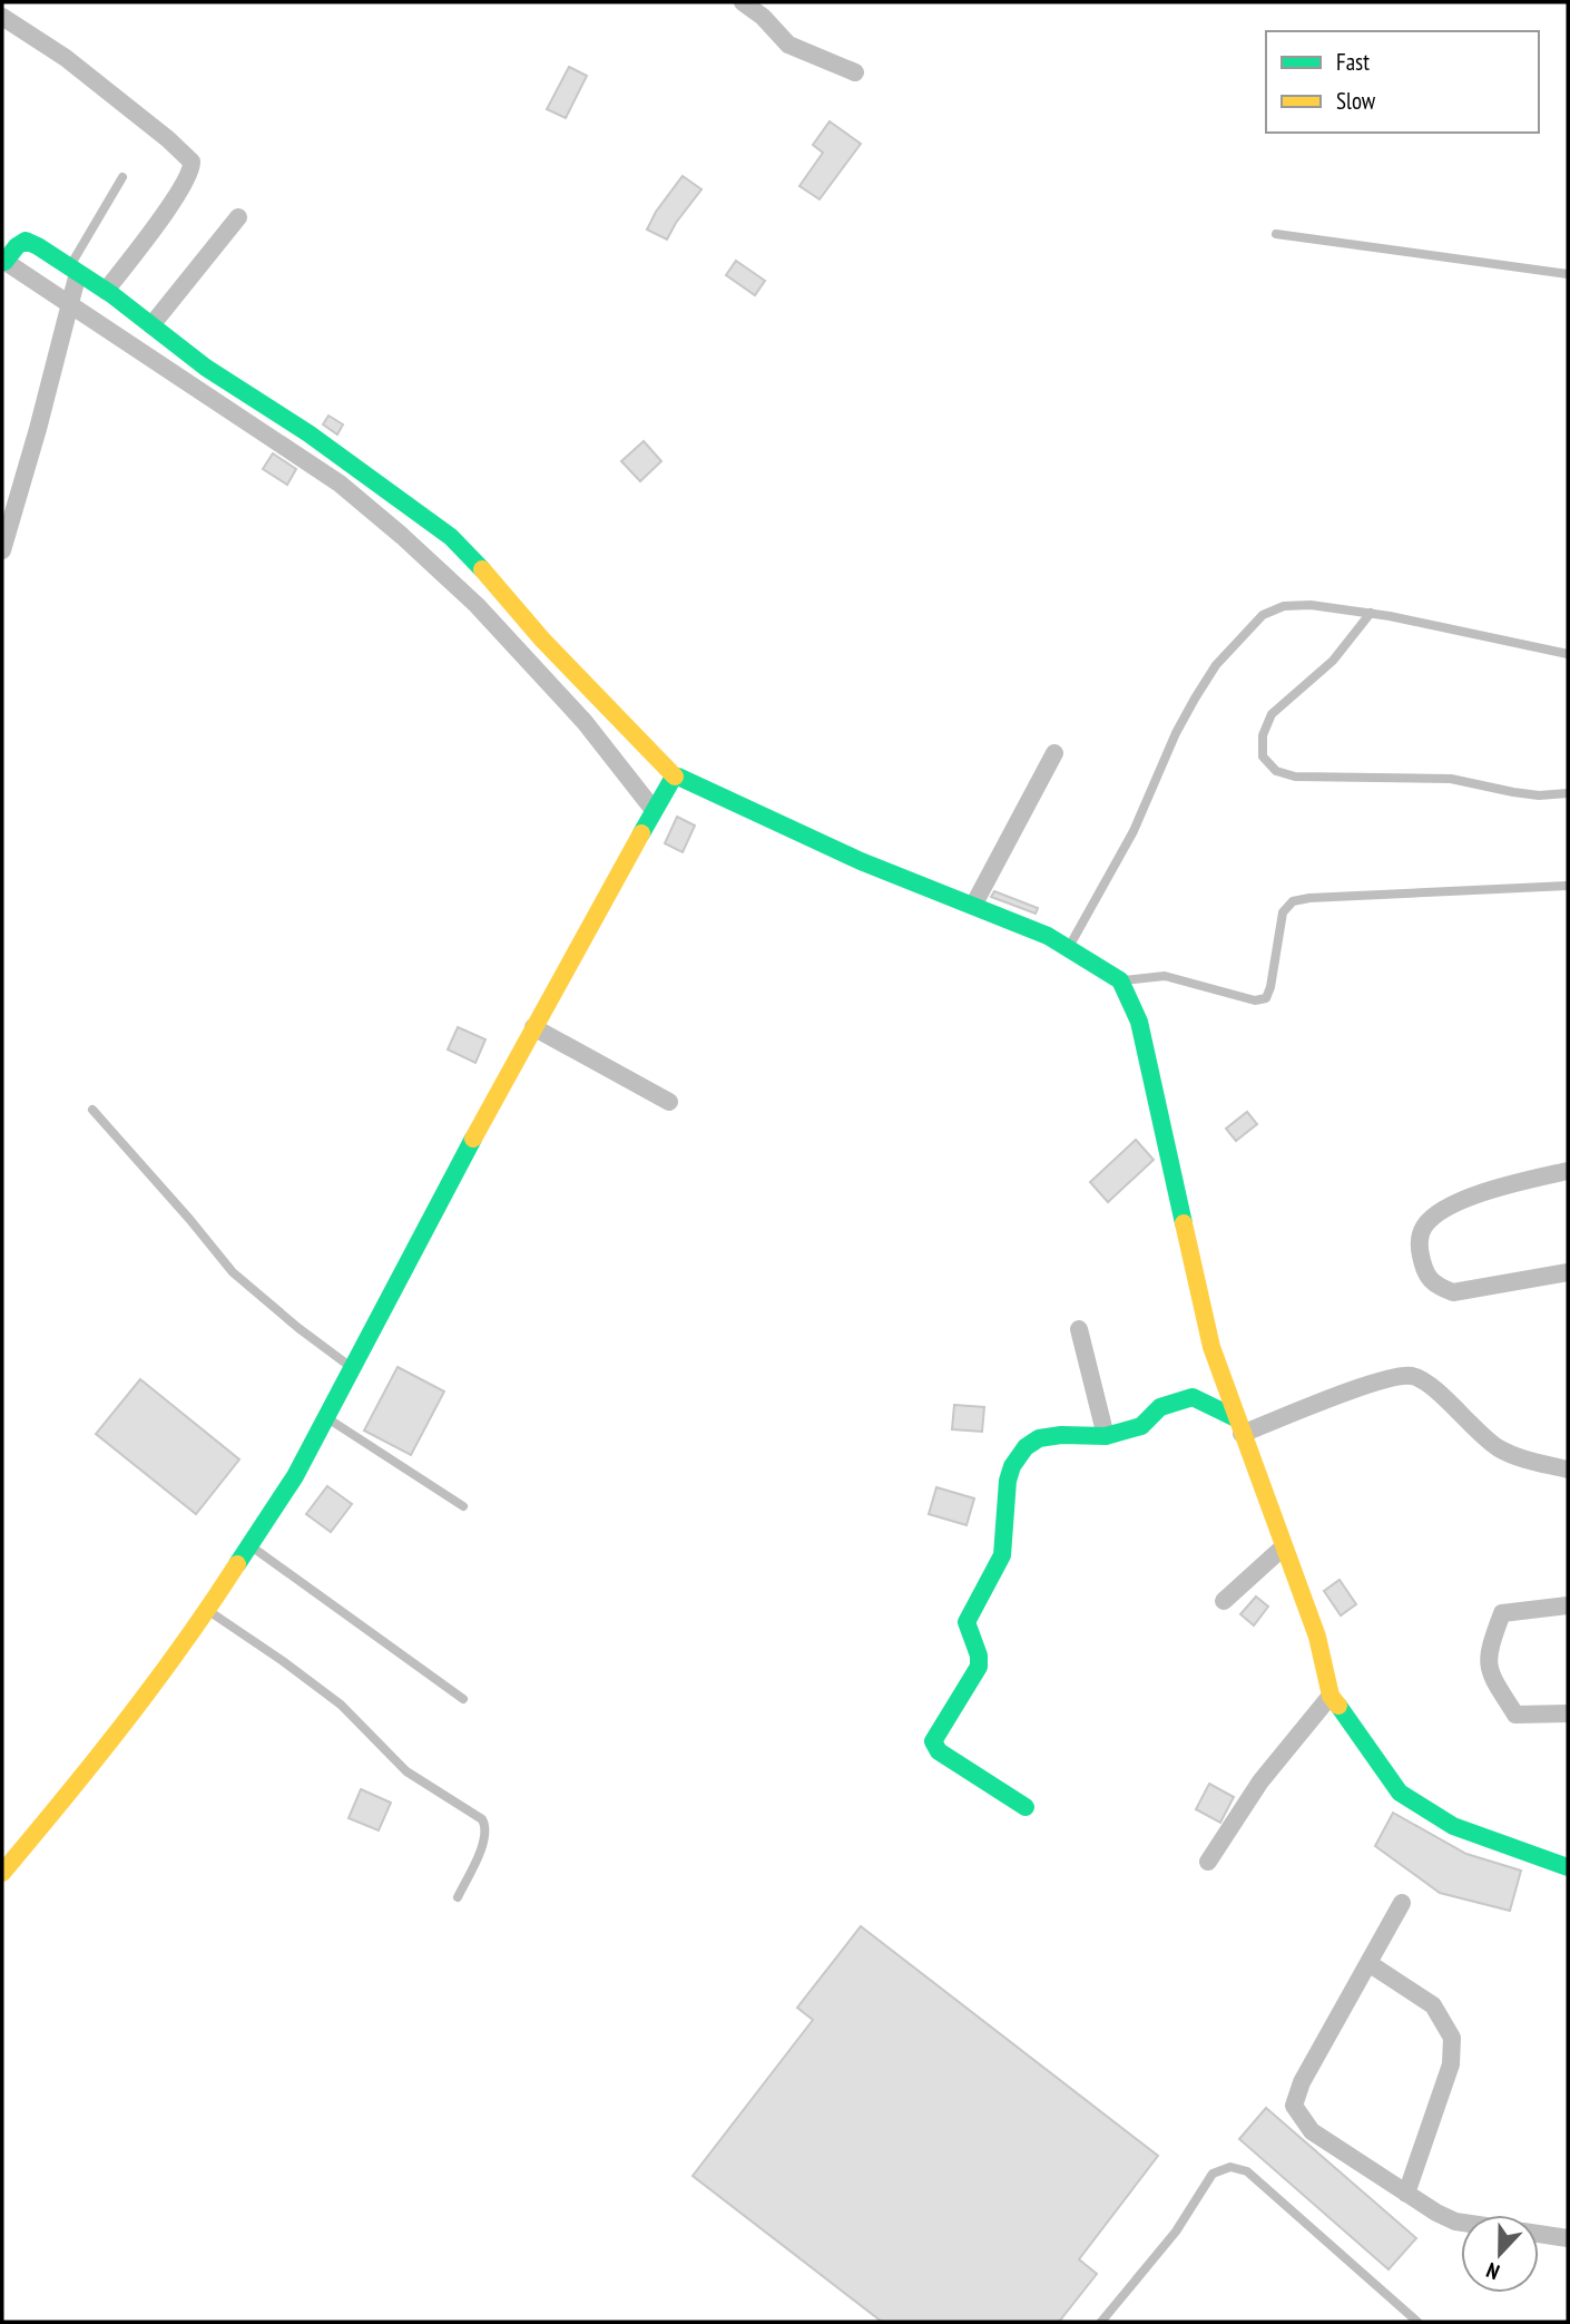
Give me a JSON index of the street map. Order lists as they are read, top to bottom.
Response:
{
  "legend": ["Fast", "Slow"],
  "north": "bottom"
}
